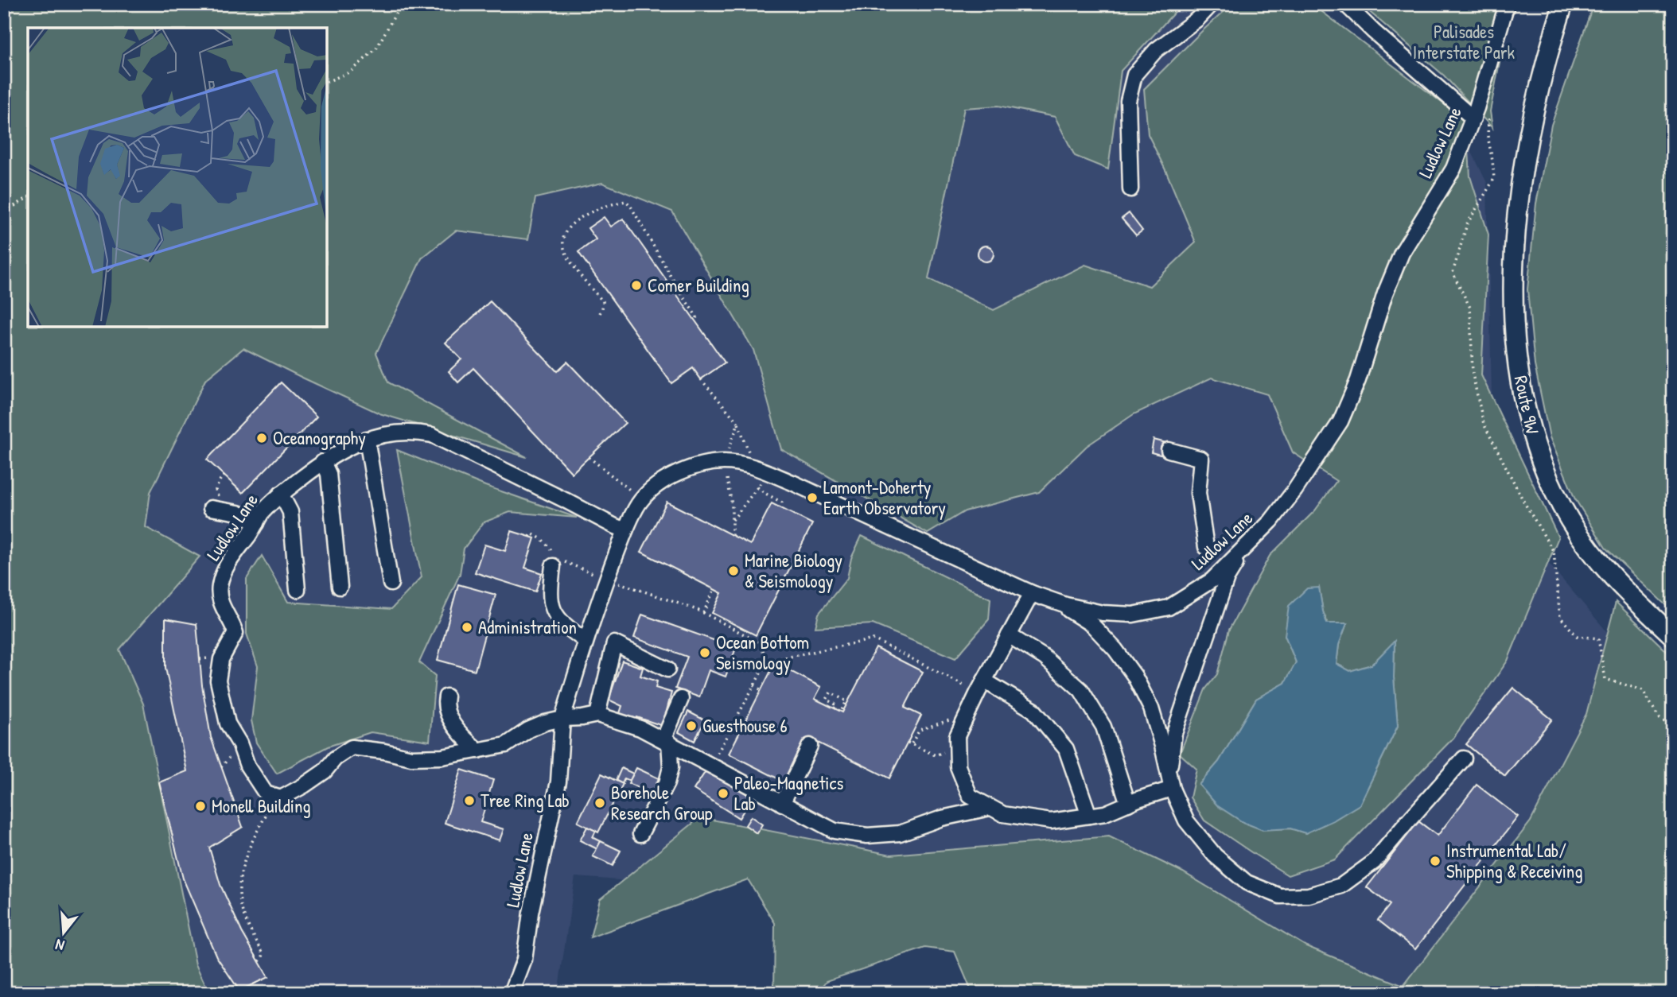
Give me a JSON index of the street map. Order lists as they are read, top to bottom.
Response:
{
  "streets": {
    "main road": ["Route 9W"],
    "lane": ["Ludlow Lane"]
  },
  "parks": ["Palisades Interstate Park"],
  "places": [
    "Comer Building",
    "Oceanography",
    "Lamont-Doherty Earth Observatory",
    "Marine Biology & Seismology",
    "Administration",
    "Ocean Bottom Seismology",
    "Guesthouse 6",
    "Paleo-Magnetics Lab",
    "Tree Ring Lab",
    "Borehole Research Group",
    "Monell Building",
    "Instrumental Lab/ Shipping & Receiving"
  ],
  "north": "bottom"
}
